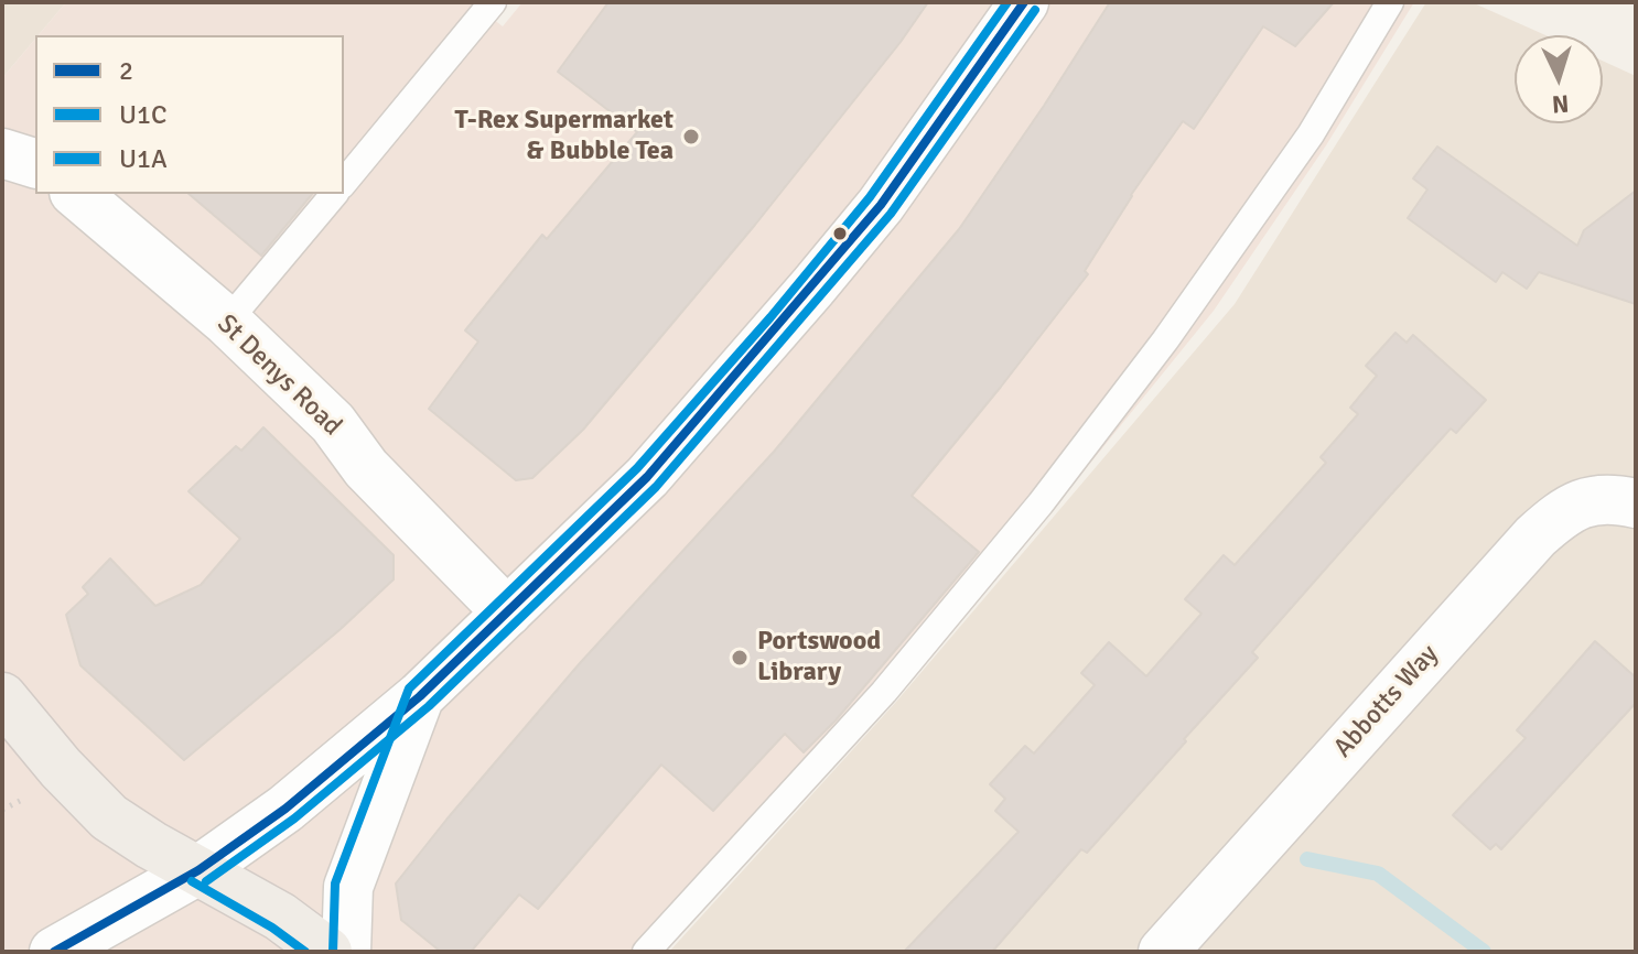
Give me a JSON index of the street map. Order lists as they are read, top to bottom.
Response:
{
  "streets": {
    "street": ["St Denys Road", "Abbotts Way"]
  },
  "places": ["T-Rex Supermarket & Bubble Tea", "Portswood Library"],
  "lines": ["transit line 2", "transit line U1A", "transit line U1C"],
  "legend": ["2", "U1C", "U1A"],
  "north": "bottom"
}
